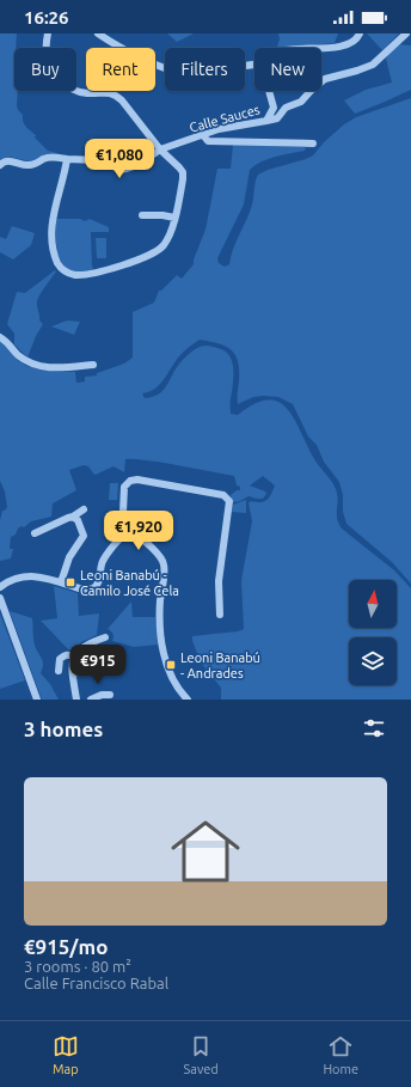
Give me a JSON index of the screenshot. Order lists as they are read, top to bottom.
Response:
{
  "streets": {
    "street": ["Calle Sauces"]
  },
  "places": {
    "transit": ["Leoni Banabú - Camilo José Cela", "Leoni Banabú - Andrades"]
  },
  "north": "top",
  "page": {
    "status": "16:26",
    "chip": [
      "Buy",
      "Rent",
      "Filters",
      "New"
    ],
    "price": ["€1,080", "€1,920", "€915"],
    "heading": "3 homes",
    "list": [
      {
        "name": "€915/mo",
        "note": "3 rooms · 80 m² · Calle Francisco Rabal"
      }
    ],
    "tabs": ["Map", "Saved", "Home"]
  }
}
